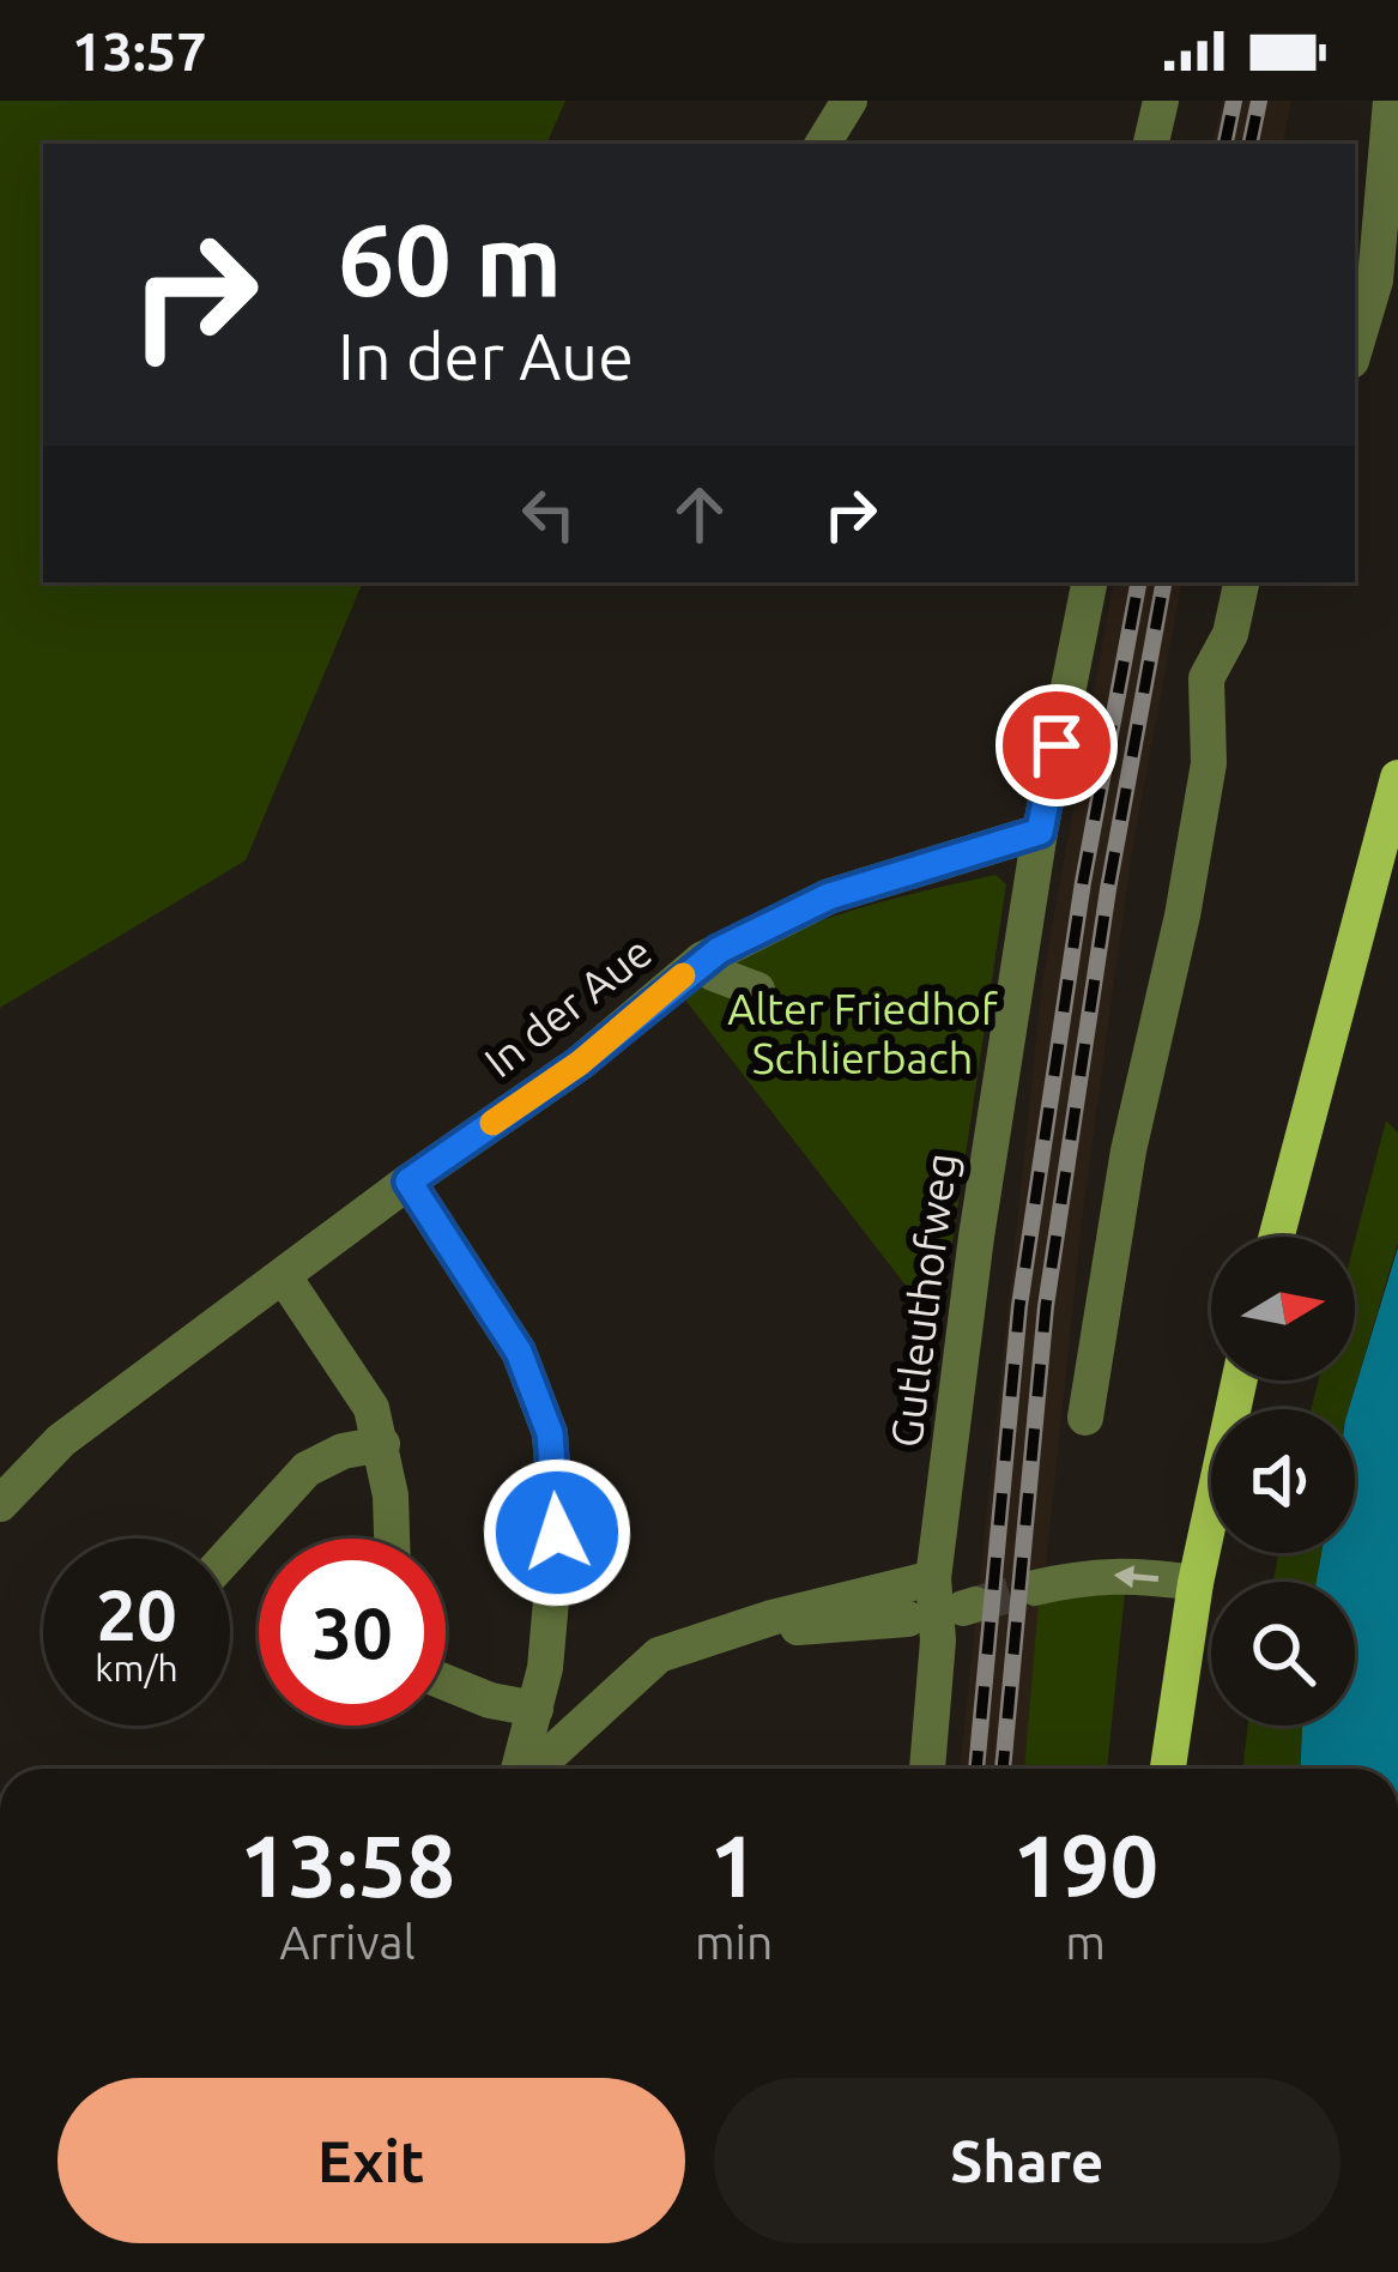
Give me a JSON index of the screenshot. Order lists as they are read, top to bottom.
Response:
{
  "streets": {
    "street": ["In der Aue", "Gutleuthofweg"]
  },
  "crossings": [
    ["In der Aue", "Gutleuthofweg"]
  ],
  "parks": ["Alter Friedhof Schlierbach"],
  "north": "right",
  "page": {
    "status": "13:57",
    "turn": ["60 m", "In der Aue"],
    "speed": "20 km/h",
    "limit": "30",
    "eta": [
      "13:58",
      "Arrival",
      "1",
      "min",
      "190",
      "m"
    ],
    "buttons": ["Exit", "Share"]
  }
}
